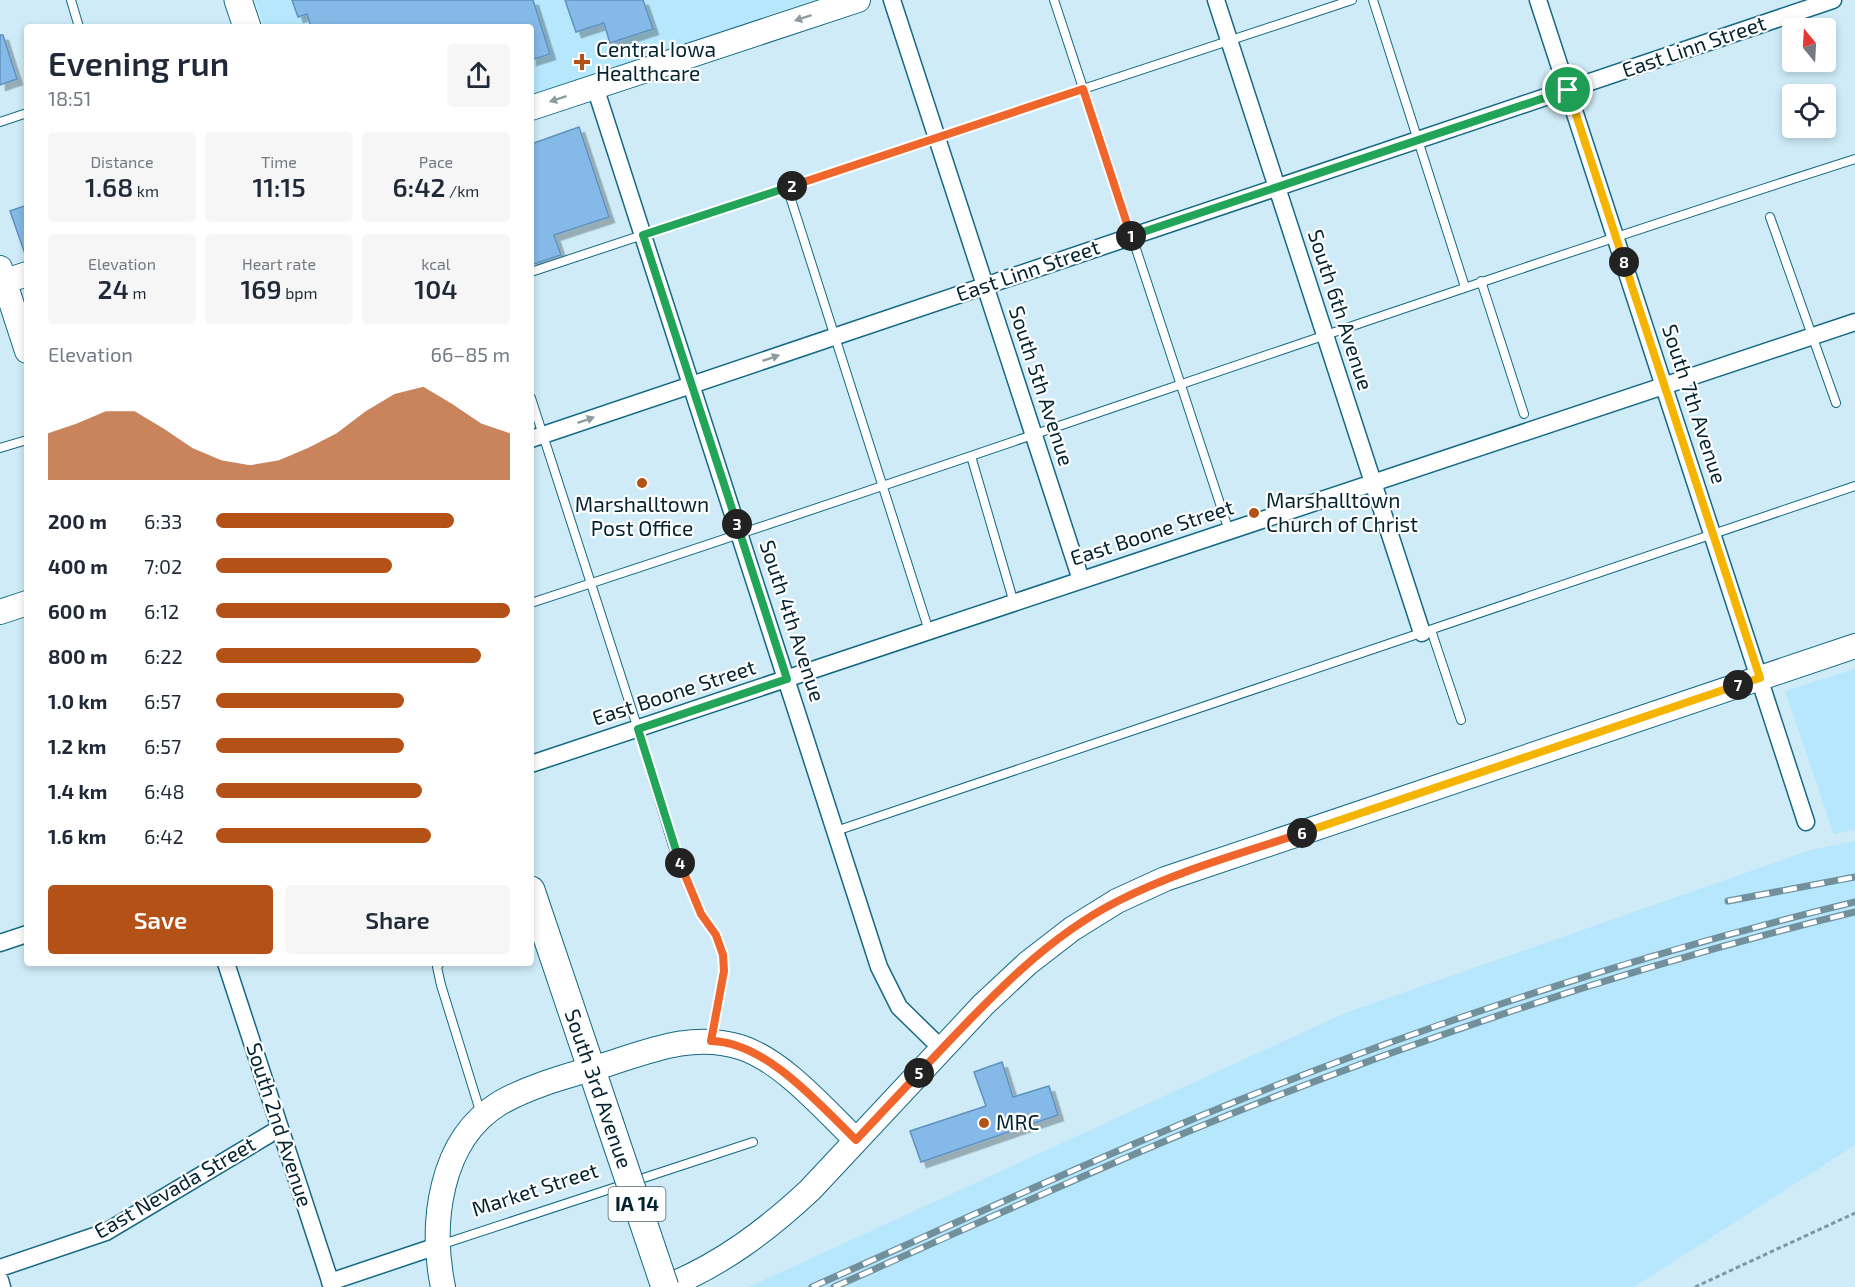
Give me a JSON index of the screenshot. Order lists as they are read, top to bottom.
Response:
{
  "streets": {
    "main road": ["South 3rd Avenue", "IA 14"],
    "street": [
      "East Linn Street",
      "South 6th Avenue",
      "South 5th Avenue",
      "South 7th Avenue",
      "East Boone Street",
      "South 4th Avenue",
      "South 2nd Avenue",
      "East Nevada Street",
      "Market Street"
    ]
  },
  "crossings": [
    ["East Linn Street", "South 6th Avenue"],
    ["East Linn Street", "South 5th Avenue"],
    ["East Linn Street", "South 7th Avenue"],
    ["East Linn Street", "South 4th Avenue"],
    ["South 6th Avenue", "East Boone Street"],
    ["South 5th Avenue", "East Boone Street"],
    ["South 7th Avenue", "East Boone Street"],
    ["East Boone Street", "South 4th Avenue"],
    ["South 2nd Avenue", "East Nevada Street"],
    ["South 2nd Avenue", "Market Street"]
  ],
  "places": {
    "health": ["Central Iowa Healthcare"],
    "other": ["Marshalltown Post Office", "Marshalltown Church of Christ", "MRC"]
  },
  "north": "top",
  "page": {
    "heading": ["Evening run", "18:51"],
    "stats": [
      ["Distance", "1.68 km"],
      ["Time", "11:15"],
      ["Pace", "6:42 /km"],
      ["Elevation", "24 m"],
      ["Heart rate", "169 bpm"],
      ["kcal", "104"]
    ],
    "pins": [
      "2",
      "1",
      "8",
      "3",
      "7",
      "6",
      "4",
      "5"
    ],
    "chart": ["Elevation", "66–85 m"],
    "list": [
      {
        "name": "200 m",
        "note": "6:33"
      },
      {
        "name": "400 m",
        "note": "7:02"
      },
      {
        "name": "600 m",
        "note": "6:12"
      },
      {
        "name": "800 m",
        "note": "6:22"
      },
      {
        "name": "1.0 km",
        "note": "6:57"
      },
      {
        "name": "1.2 km",
        "note": "6:57"
      },
      {
        "name": "1.4 km",
        "note": "6:48"
      },
      {
        "name": "1.6 km",
        "note": "6:42"
      }
    ],
    "buttons": ["Save", "Share"]
  }
}
